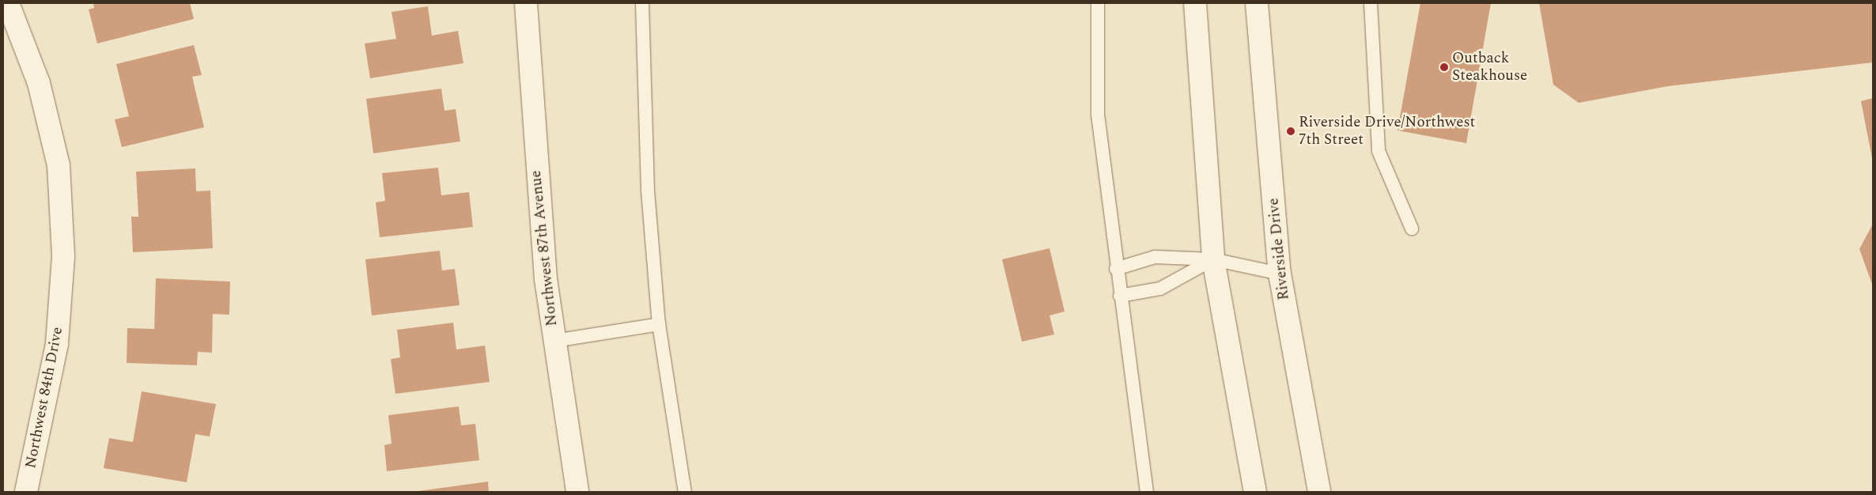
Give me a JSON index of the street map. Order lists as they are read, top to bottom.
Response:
{
  "streets": {
    "street": ["Northwest 87th Avenue", "Riverside Drive", "Northwest 84th Drive"]
  },
  "places": ["Outback Steakhouse", "Riverside Drive/Northwest 7th Street"]
}
